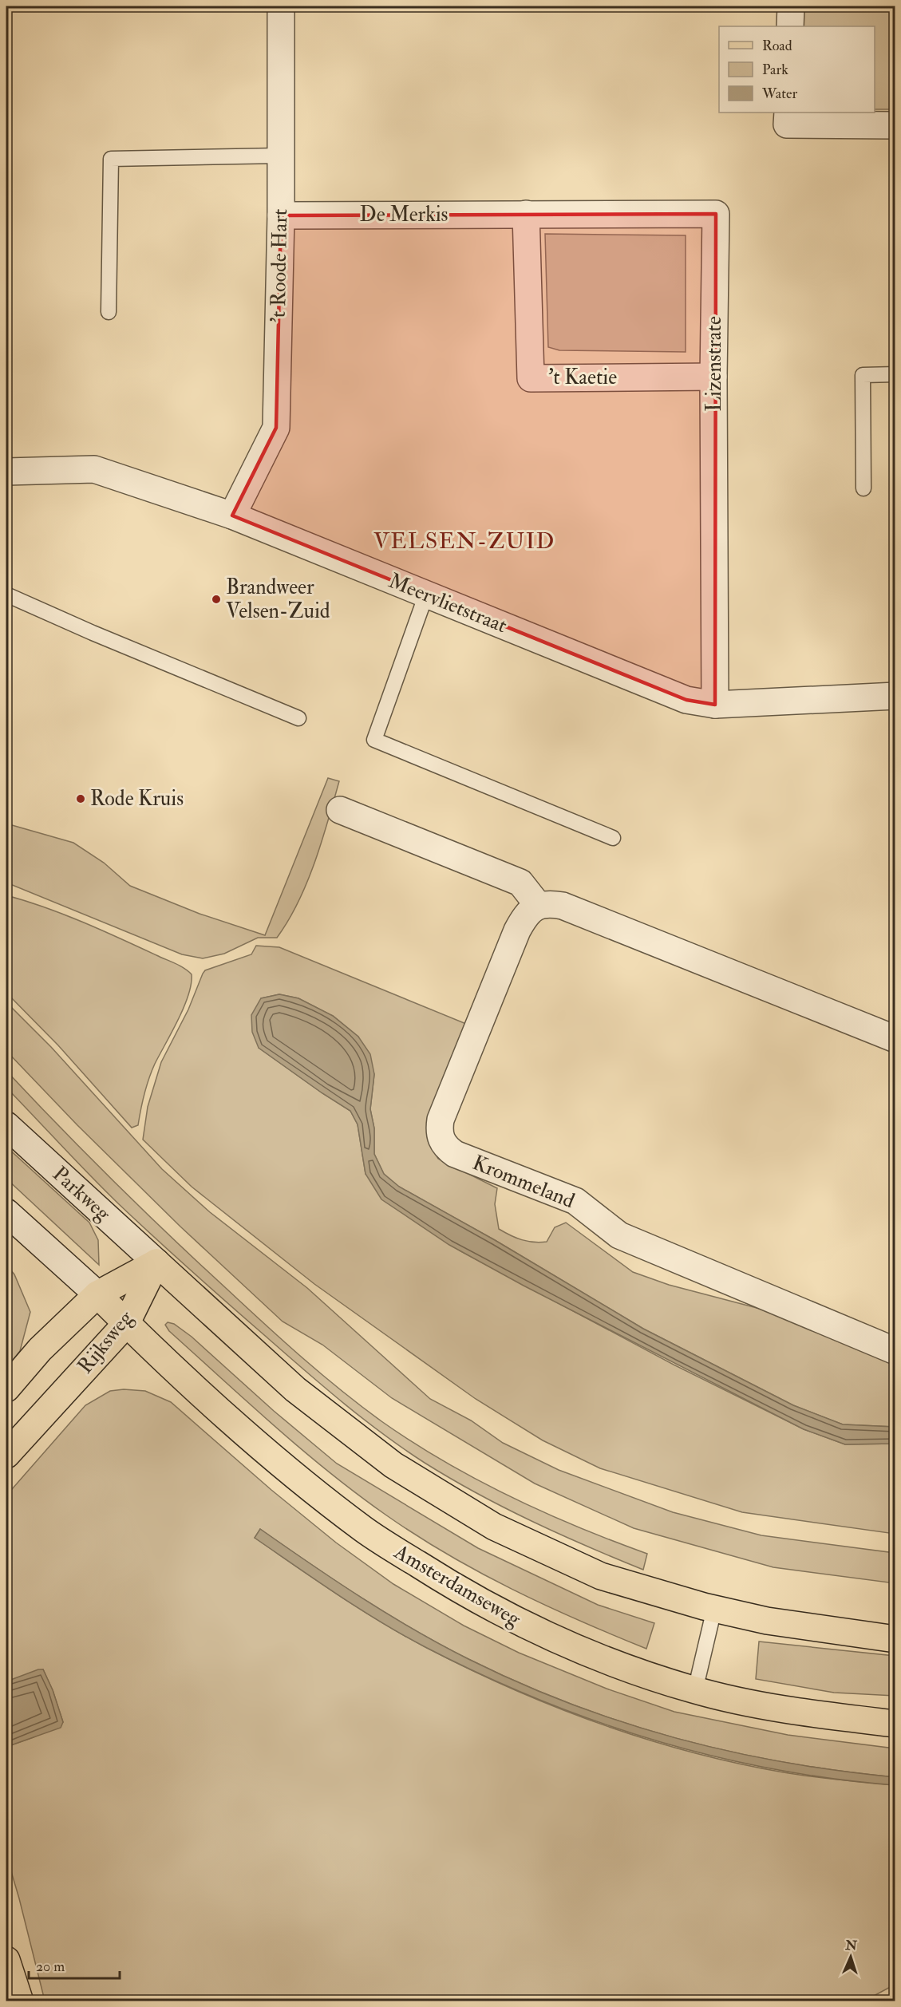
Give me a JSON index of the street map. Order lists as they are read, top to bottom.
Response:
{
  "streets": {
    "main road": ["Rijksweg", "Amsterdamseweg"],
    "street": [
      "De Merkis",
      "'t Roode Hart",
      "Lizenstrate",
      "'t Kaetie",
      "Meervlietstraat",
      "Krommeland",
      "Parkweg"
    ]
  },
  "crossings": [
    ["De Merkis", "'t Roode Hart"],
    ["De Merkis", "Lizenstrate"],
    ["De Merkis", "'t Kaetie"],
    ["'t Roode Hart", "Meervlietstraat"],
    ["Lizenstrate", "'t Kaetie"],
    ["Lizenstrate", "Meervlietstraat"],
    ["Parkweg", "Rijksweg"],
    ["Rijksweg", "Amsterdamseweg"]
  ],
  "districts": ["VELSEN-ZUID"],
  "places": ["Brandweer Velsen-Zuid", "Rode Kruis"],
  "legend": ["Road", "Park", "Water"],
  "scale_bar": "20 m",
  "north": "top"
}
